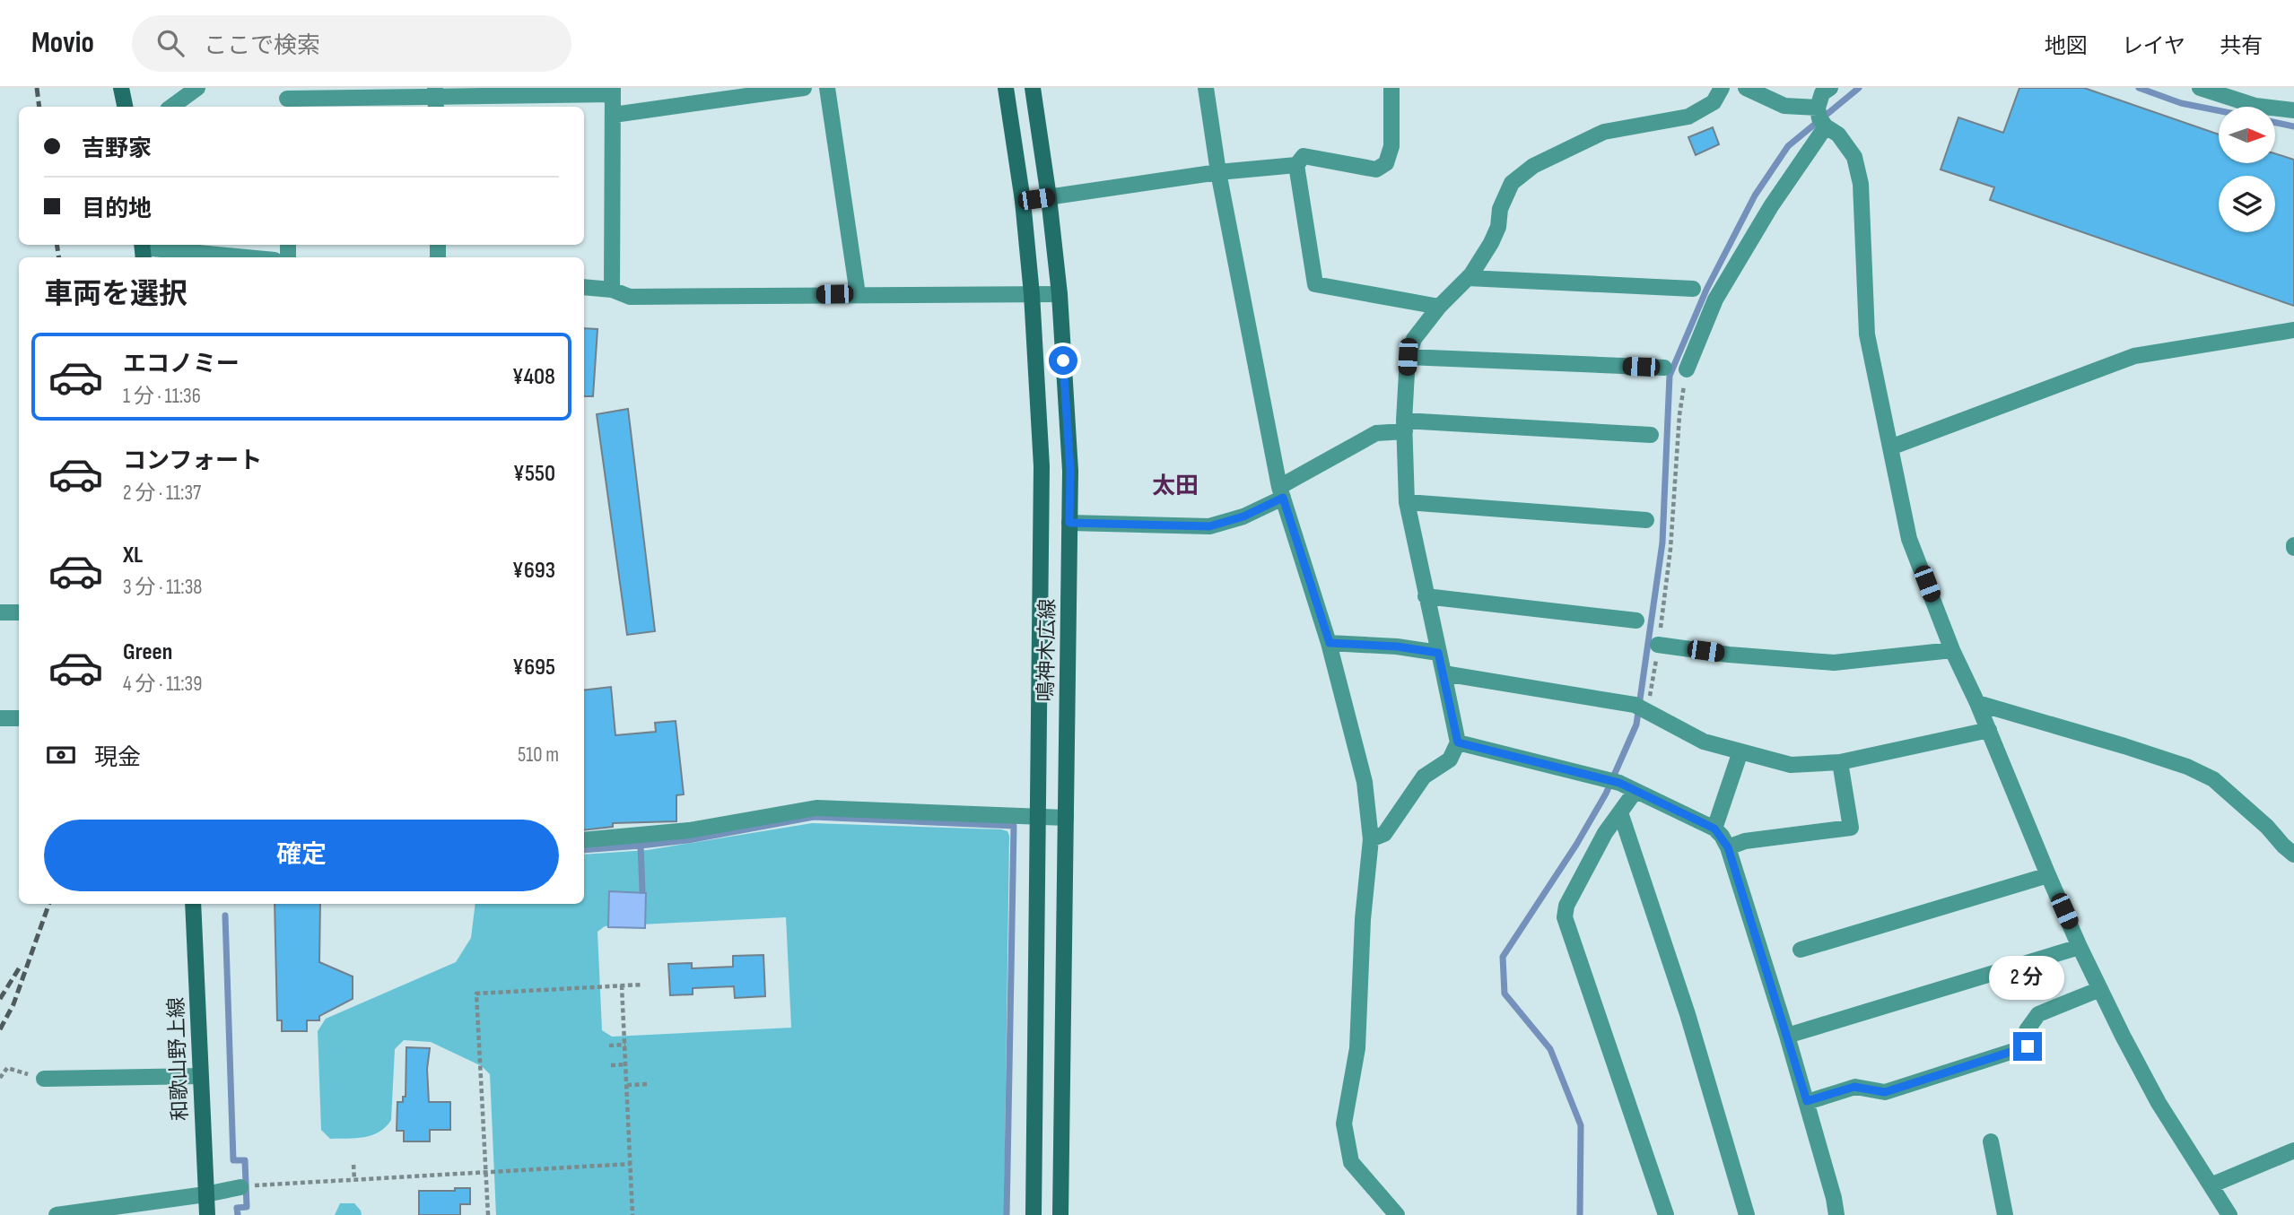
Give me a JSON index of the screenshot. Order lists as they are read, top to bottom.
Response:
{
  "streets": {
    "main road": ["鳴神木広線", "和歌山野上線"]
  },
  "districts": ["太田"],
  "north": "right",
  "page": {
    "header": "Movio",
    "search": "ここで検索",
    "nav": ["地図", "レイヤ", "共有"],
    "banner": ["吉野家", "目的地"],
    "heading": "車両を選択",
    "list": [
      {
        "name": "エコノミー",
        "note": "1 分 · 11:36",
        "value": "¥408"
      },
      {
        "name": "コンフォート",
        "note": "2 分 · 11:37",
        "value": "¥550"
      },
      {
        "name": "XL",
        "note": "3 分 · 11:38",
        "value": "¥693"
      },
      {
        "name": "Green",
        "note": "4 分 · 11:39",
        "value": "¥695"
      }
    ],
    "pay": ["現金", "510 m"],
    "buttons": "確定",
    "bubble": "2 分"
  }
}
